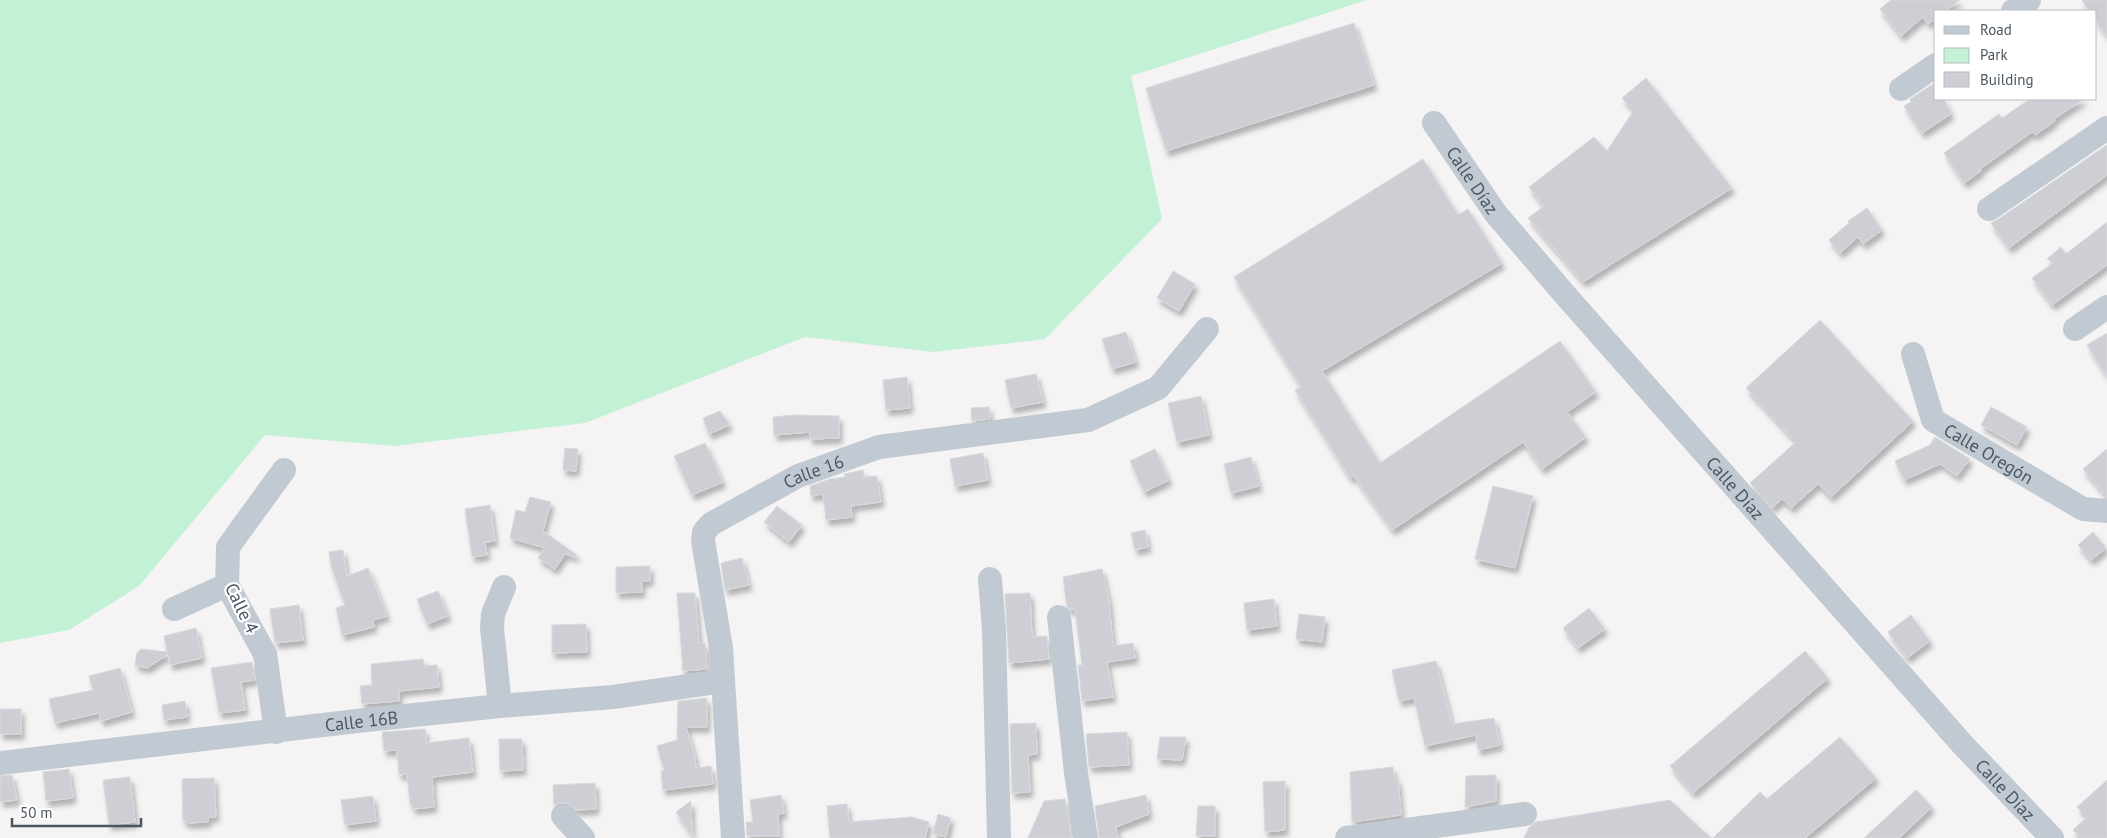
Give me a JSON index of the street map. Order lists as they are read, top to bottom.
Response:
{
  "streets": {
    "street": [
      "Calle Díaz",
      "Calle Oregón",
      "Calle 16",
      "Calle 4",
      "Calle 16B"
    ]
  },
  "crossings": [
    ["Calle 16", "Calle 16B"],
    ["Calle 4", "Calle 16B"]
  ],
  "legend": ["Road", "Park", "Building"],
  "scale_bar": "50 m"
}
